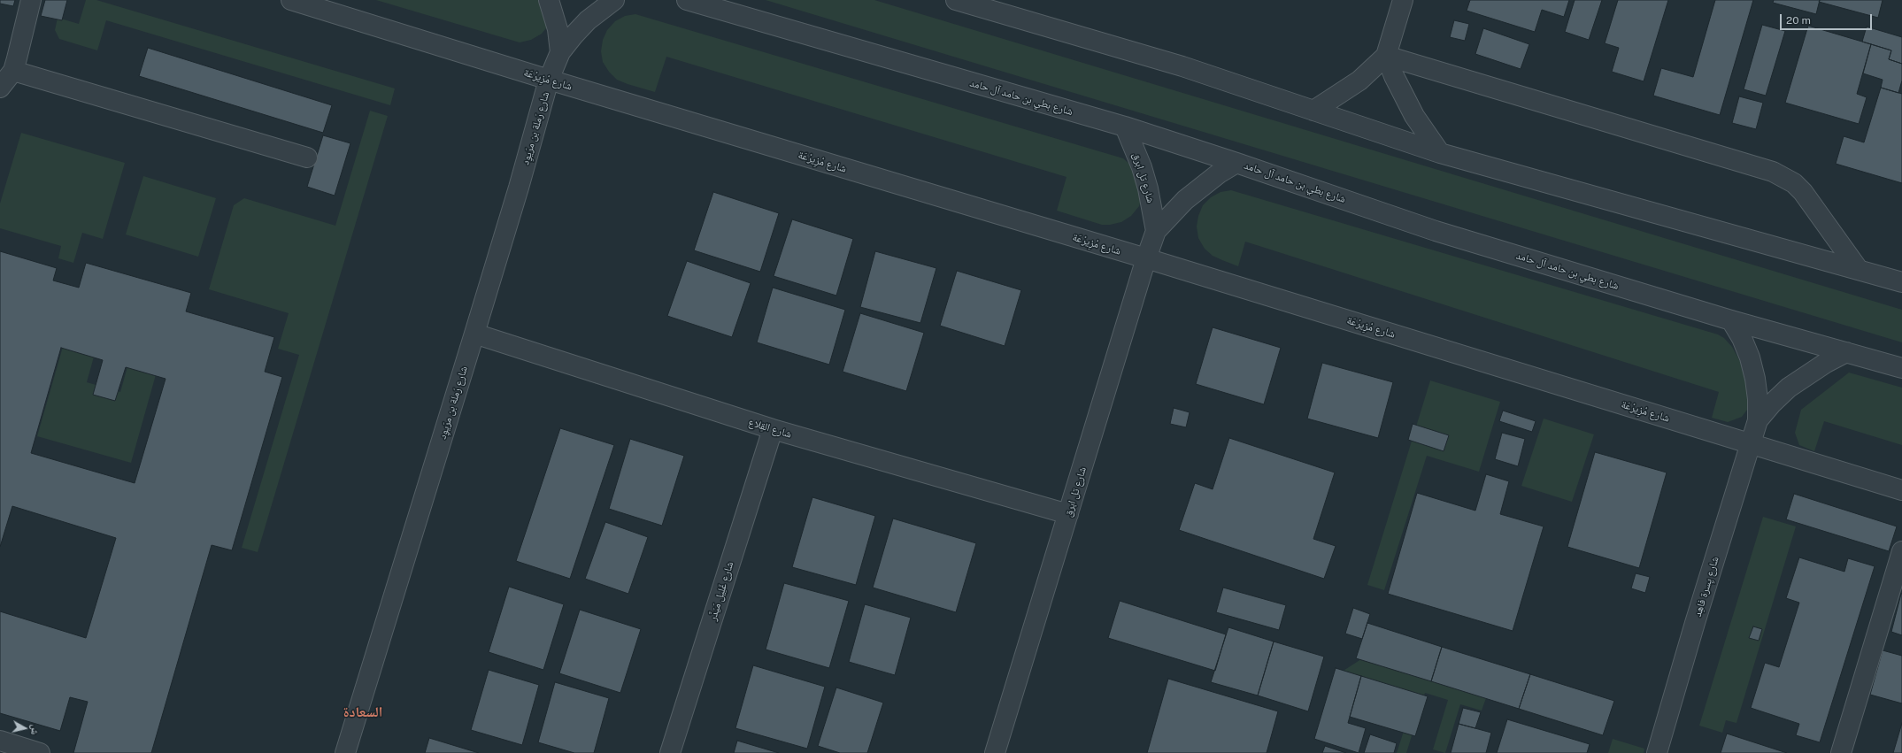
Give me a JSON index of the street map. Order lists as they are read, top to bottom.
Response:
{
  "streets": {
    "street": [
      "شارع مْزِيرْعَة",
      "شارع بطي بن حامد آل حامد",
      "شارع رَملة بن مرَيوِد",
      "شارع تل ابرق",
      "شارع القِلاع",
      "شارع يِسرة فاهِد",
      "شارع غَلِيل مَيَدَّر"
    ]
  },
  "crossings": [
    ["شارع مْزِيرْعَة", "شارع رَملة بن مرَيوِد"],
    ["شارع مْزِيرْعَة", "شارع تل ابرق"],
    ["شارع مْزِيرْعَة", "شارع يِسرة فاهِد"],
    ["شارع بطي بن حامد آل حامد", "شارع تل ابرق"],
    ["شارع بطي بن حامد آل حامد", "شارع يِسرة فاهِد"],
    ["شارع رَملة بن مرَيوِد", "شارع القِلاع"],
    ["شارع تل ابرق", "شارع القِلاع"],
    ["شارع القِلاع", "شارع غَلِيل مَيَدَّر"]
  ],
  "districts": ["السعادة"],
  "scale_bar": "20 m",
  "north": "right"
}
